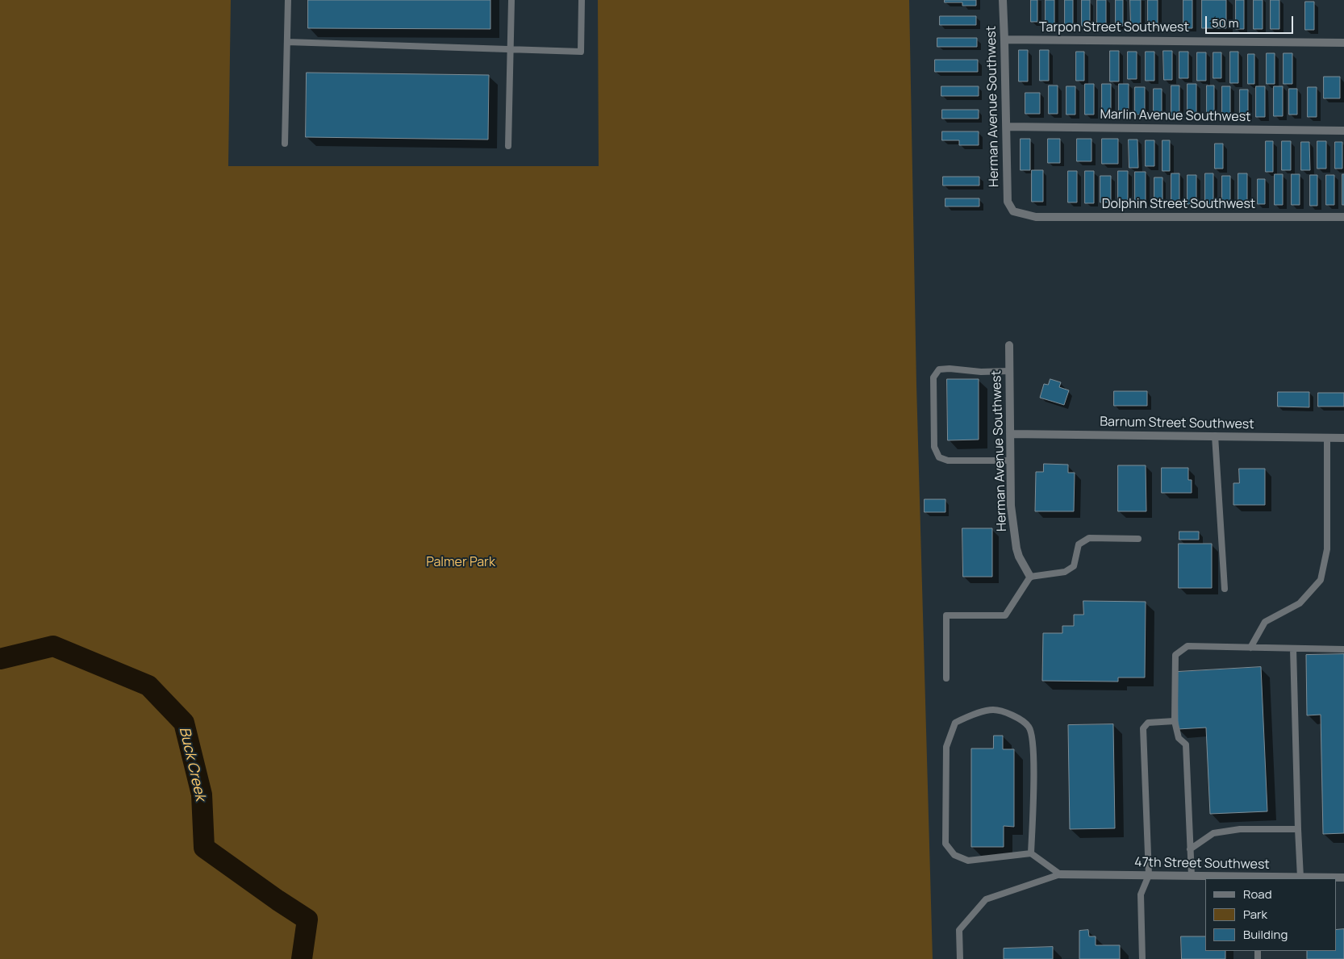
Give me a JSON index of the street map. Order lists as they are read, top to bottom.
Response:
{
  "streets": {
    "street": [
      "Tarpon Street Southwest",
      "Herman Avenue Southwest",
      "Marlin Avenue Southwest",
      "Dolphin Street Southwest",
      "Barnum Street Southwest",
      "47th Street Southwest"
    ]
  },
  "crossings": [
    ["Tarpon Street Southwest", "Herman Avenue Southwest"],
    ["Herman Avenue Southwest", "Marlin Avenue Southwest"],
    ["Herman Avenue Southwest", "Dolphin Street Southwest"],
    ["Herman Avenue Southwest", "Barnum Street Southwest"]
  ],
  "water": ["Buck Creek"],
  "parks": ["Palmer Park"],
  "legend": ["Road", "Park", "Building"],
  "scale_bar": "50 m"
}
